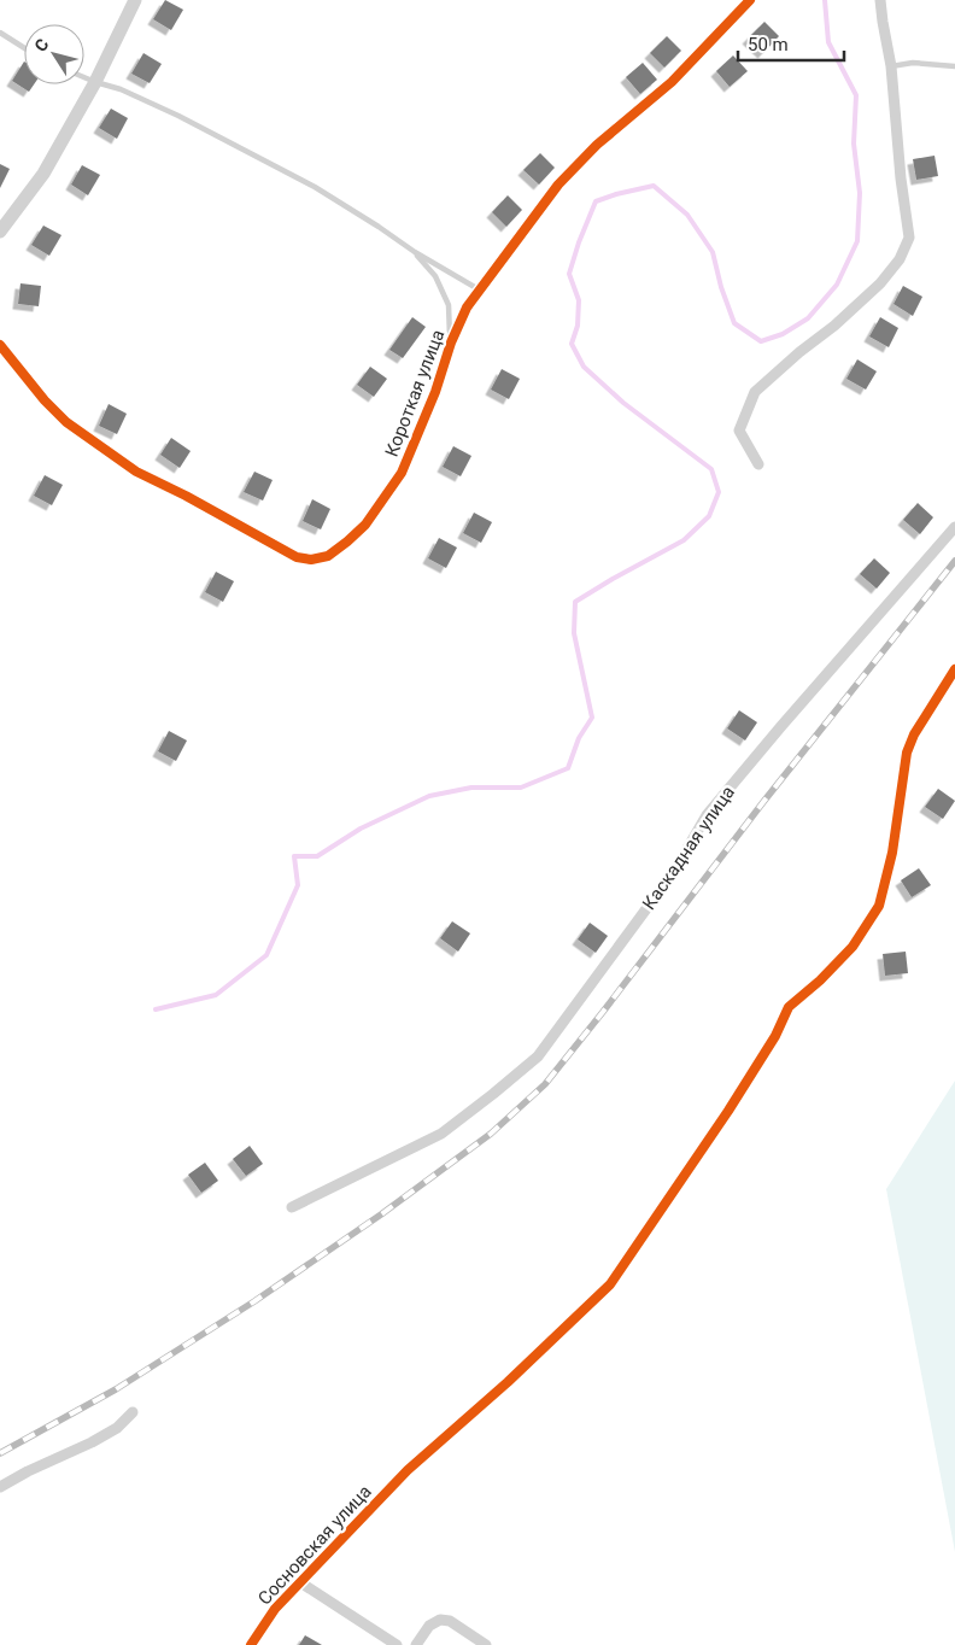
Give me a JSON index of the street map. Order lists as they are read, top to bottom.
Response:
{
  "streets": {
    "street": ["Короткая улица", "Каскадная улица", "Сосновская улица"]
  },
  "scale_bar": "50 m",
  "north": "top left"
}
